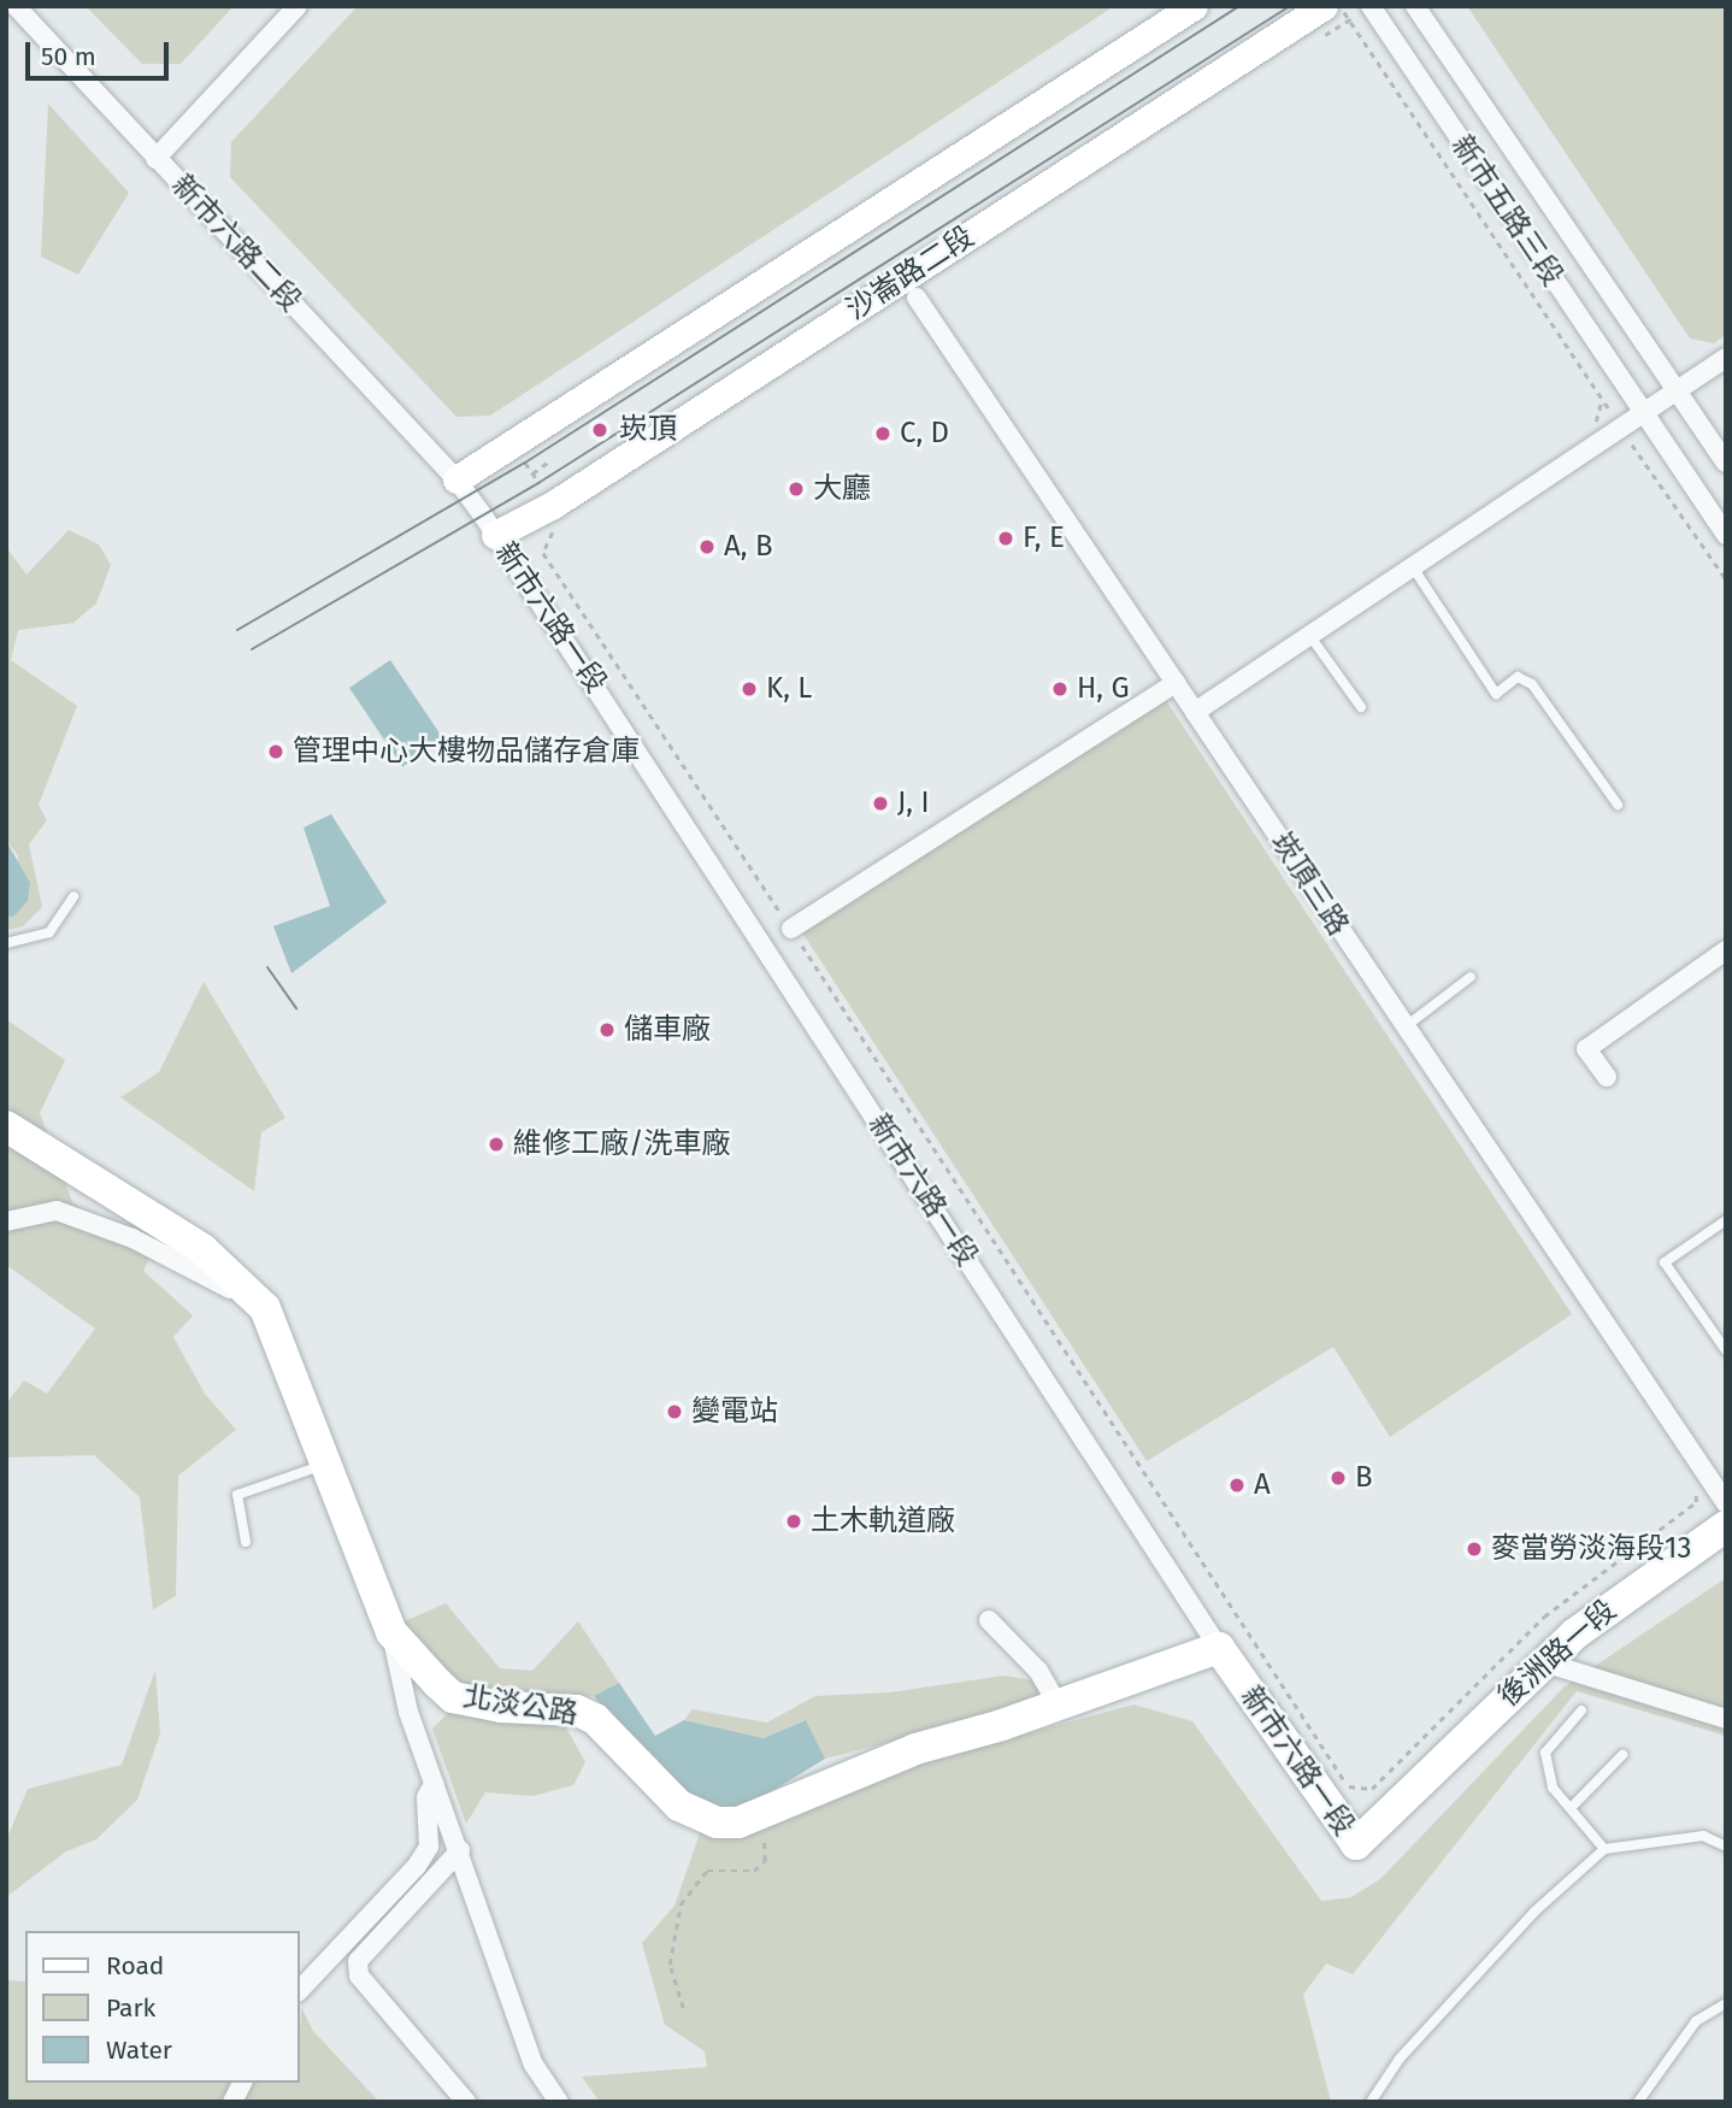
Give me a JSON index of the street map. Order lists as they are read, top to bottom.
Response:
{
  "streets": {
    "main road": ["新市六路一段", "後洲路一段", "北淡公路"],
    "street": [
      "新市五路三段",
      "新市六路二段",
      "沙崙路二段",
      "崁頂三路"
    ]
  },
  "crossings": [
    ["新市六路二段", "新市六路一段"],
    ["沙崙路二段", "新市六路一段"],
    ["新市六路一段", "後洲路一段"],
    ["新市六路一段", "北淡公路"]
  ],
  "places": [
    "崁頂",
    "C, D",
    "大廳",
    "F, E",
    "A, B",
    "K, L",
    "H, G",
    "管理中心大樓物品儲存倉庫",
    "J, I",
    "儲車廠",
    "維修工廠/洗車廠",
    "變電站",
    "B",
    "A",
    "土木軌道廠",
    "麥當勞淡海段13"
  ],
  "legend": ["Road", "Park", "Water"],
  "scale_bar": "50 m"
}
